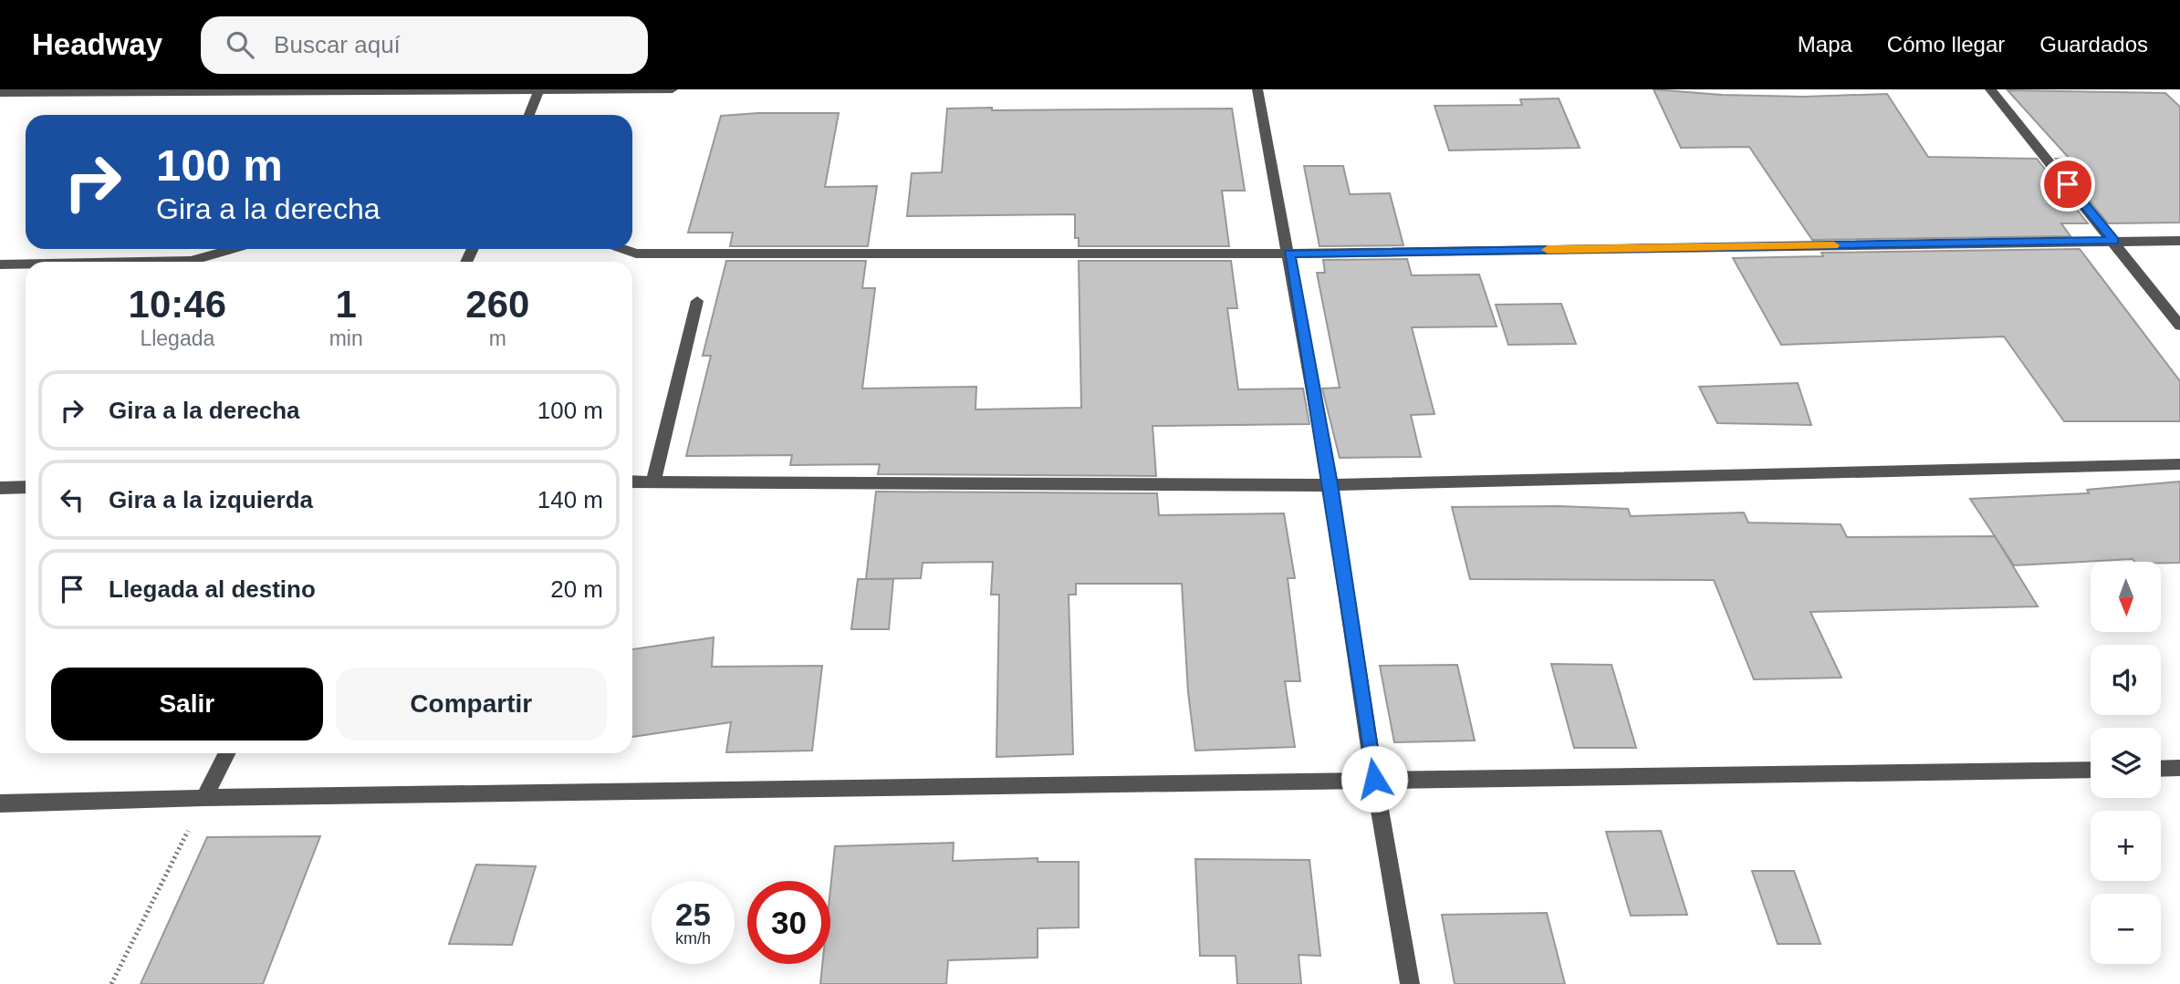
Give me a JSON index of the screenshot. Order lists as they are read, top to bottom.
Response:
{
  "north": "bottom",
  "page": {
    "header": "Headway",
    "search": "Buscar aquí",
    "nav": ["Mapa", "Cómo llegar", "Guardados"],
    "turn": ["100 m", "Gira a la derecha"],
    "eta": [
      "10:46",
      "Llegada",
      "1",
      "min",
      "260",
      "m"
    ],
    "list": [
      {
        "name": "Gira a la derecha",
        "value": "100 m"
      },
      {
        "name": "Gira a la izquierda",
        "value": "140 m"
      },
      {
        "name": "Llegada al destino",
        "value": "20 m"
      }
    ],
    "map_buttons": ["+", "−"],
    "buttons": ["Salir", "Compartir"],
    "speed": "25 km/h",
    "limit": "30"
  }
}
